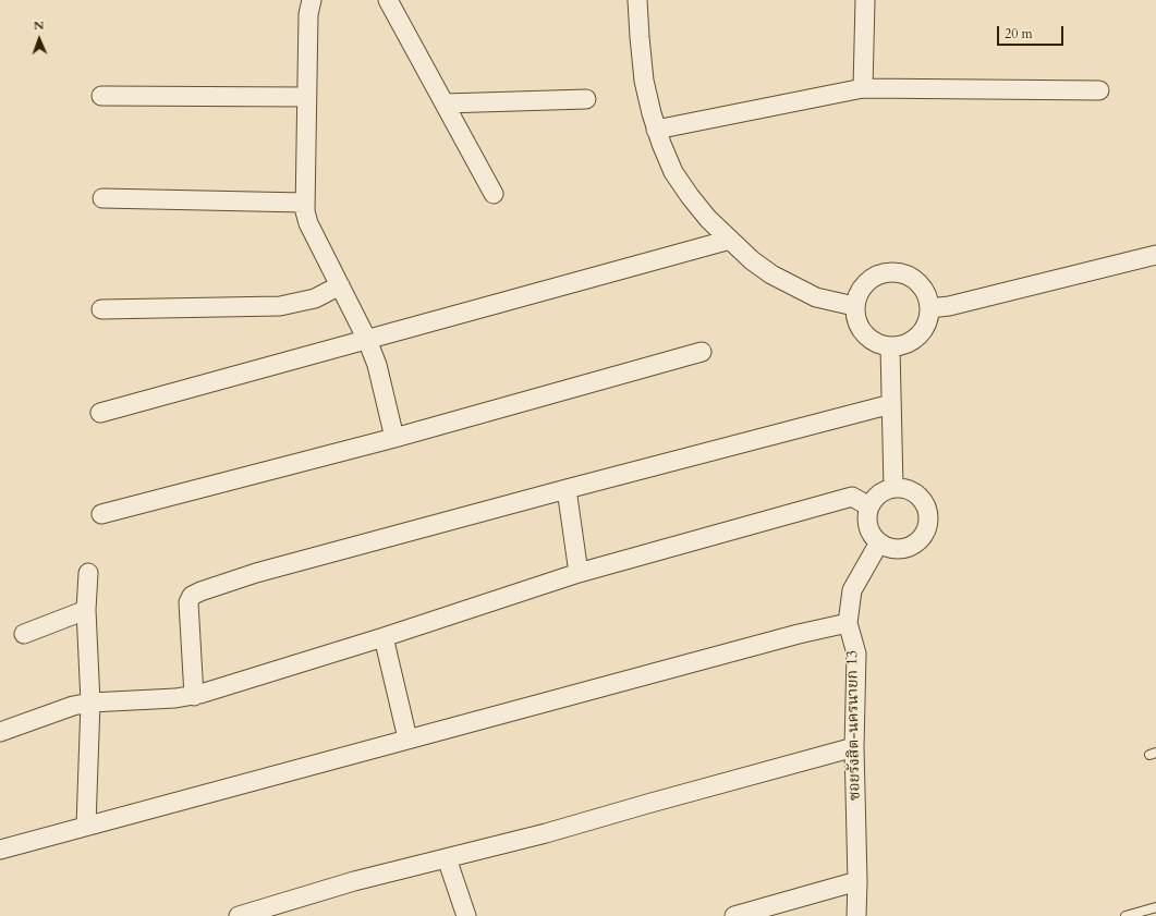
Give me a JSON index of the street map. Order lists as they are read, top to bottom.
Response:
{
  "streets": {
    "street": ["ซอยรังสิต-นครนายก 13"]
  },
  "scale_bar": "20 m",
  "north": "top"
}
